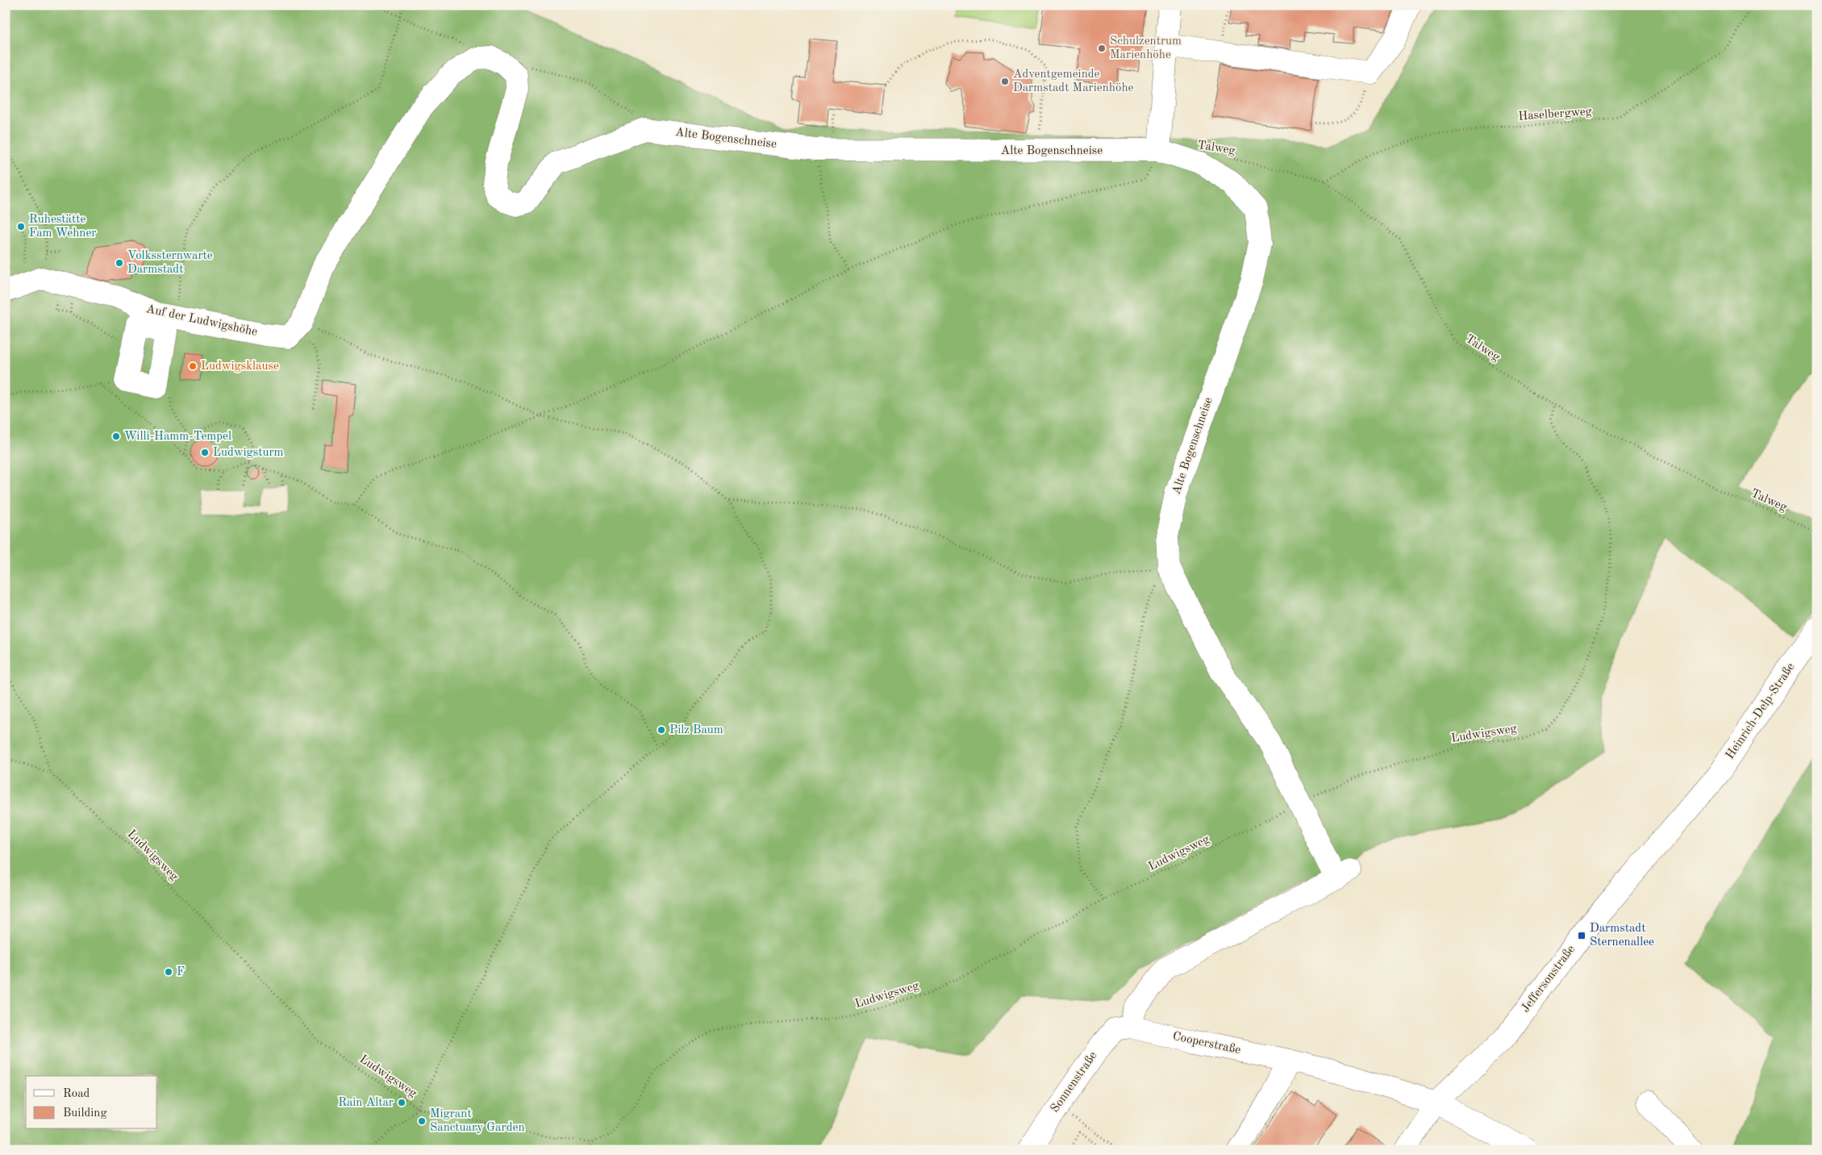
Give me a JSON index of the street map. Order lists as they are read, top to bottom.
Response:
{
  "streets": {
    "street": [
      "Alte Bogenschneise",
      "Auf der Ludwigshöhe",
      "Heinrich-Delp-Straße",
      "Jeffersonstraße",
      "Cooperstraße",
      "Sonnenstraße"
    ],
    "path": ["Haselbergweg", "Talweg", "Ludwigsweg"]
  },
  "crossings": [
    ["Haselbergweg", "Talweg"],
    ["Alte Bogenschneise", "Ludwigsweg"],
    ["Talweg", "Ludwigsweg"],
    ["Heinrich-Delp-Straße", "Jeffersonstraße"],
    ["Jeffersonstraße", "Cooperstraße"],
    ["Cooperstraße", "Sonnenstraße"]
  ],
  "places": {
    "other": [
      "Schulzentrum Marienhöhe",
      "Adventgemeinde Darmstadt Marienhöhe",
      "Ruhestätte Fam Wehner",
      "Volkssternwarte Darmstadt",
      "Ludwigsklause",
      "Willi-Hamm-Tempel",
      "Ludwigsturm",
      "Pilz Baum",
      "F",
      "Rain Altar",
      "Migrant Sanctuary Garden"
    ],
    "transit": ["Darmstadt Sternenallee"]
  },
  "legend": ["Road", "Building"]
}
